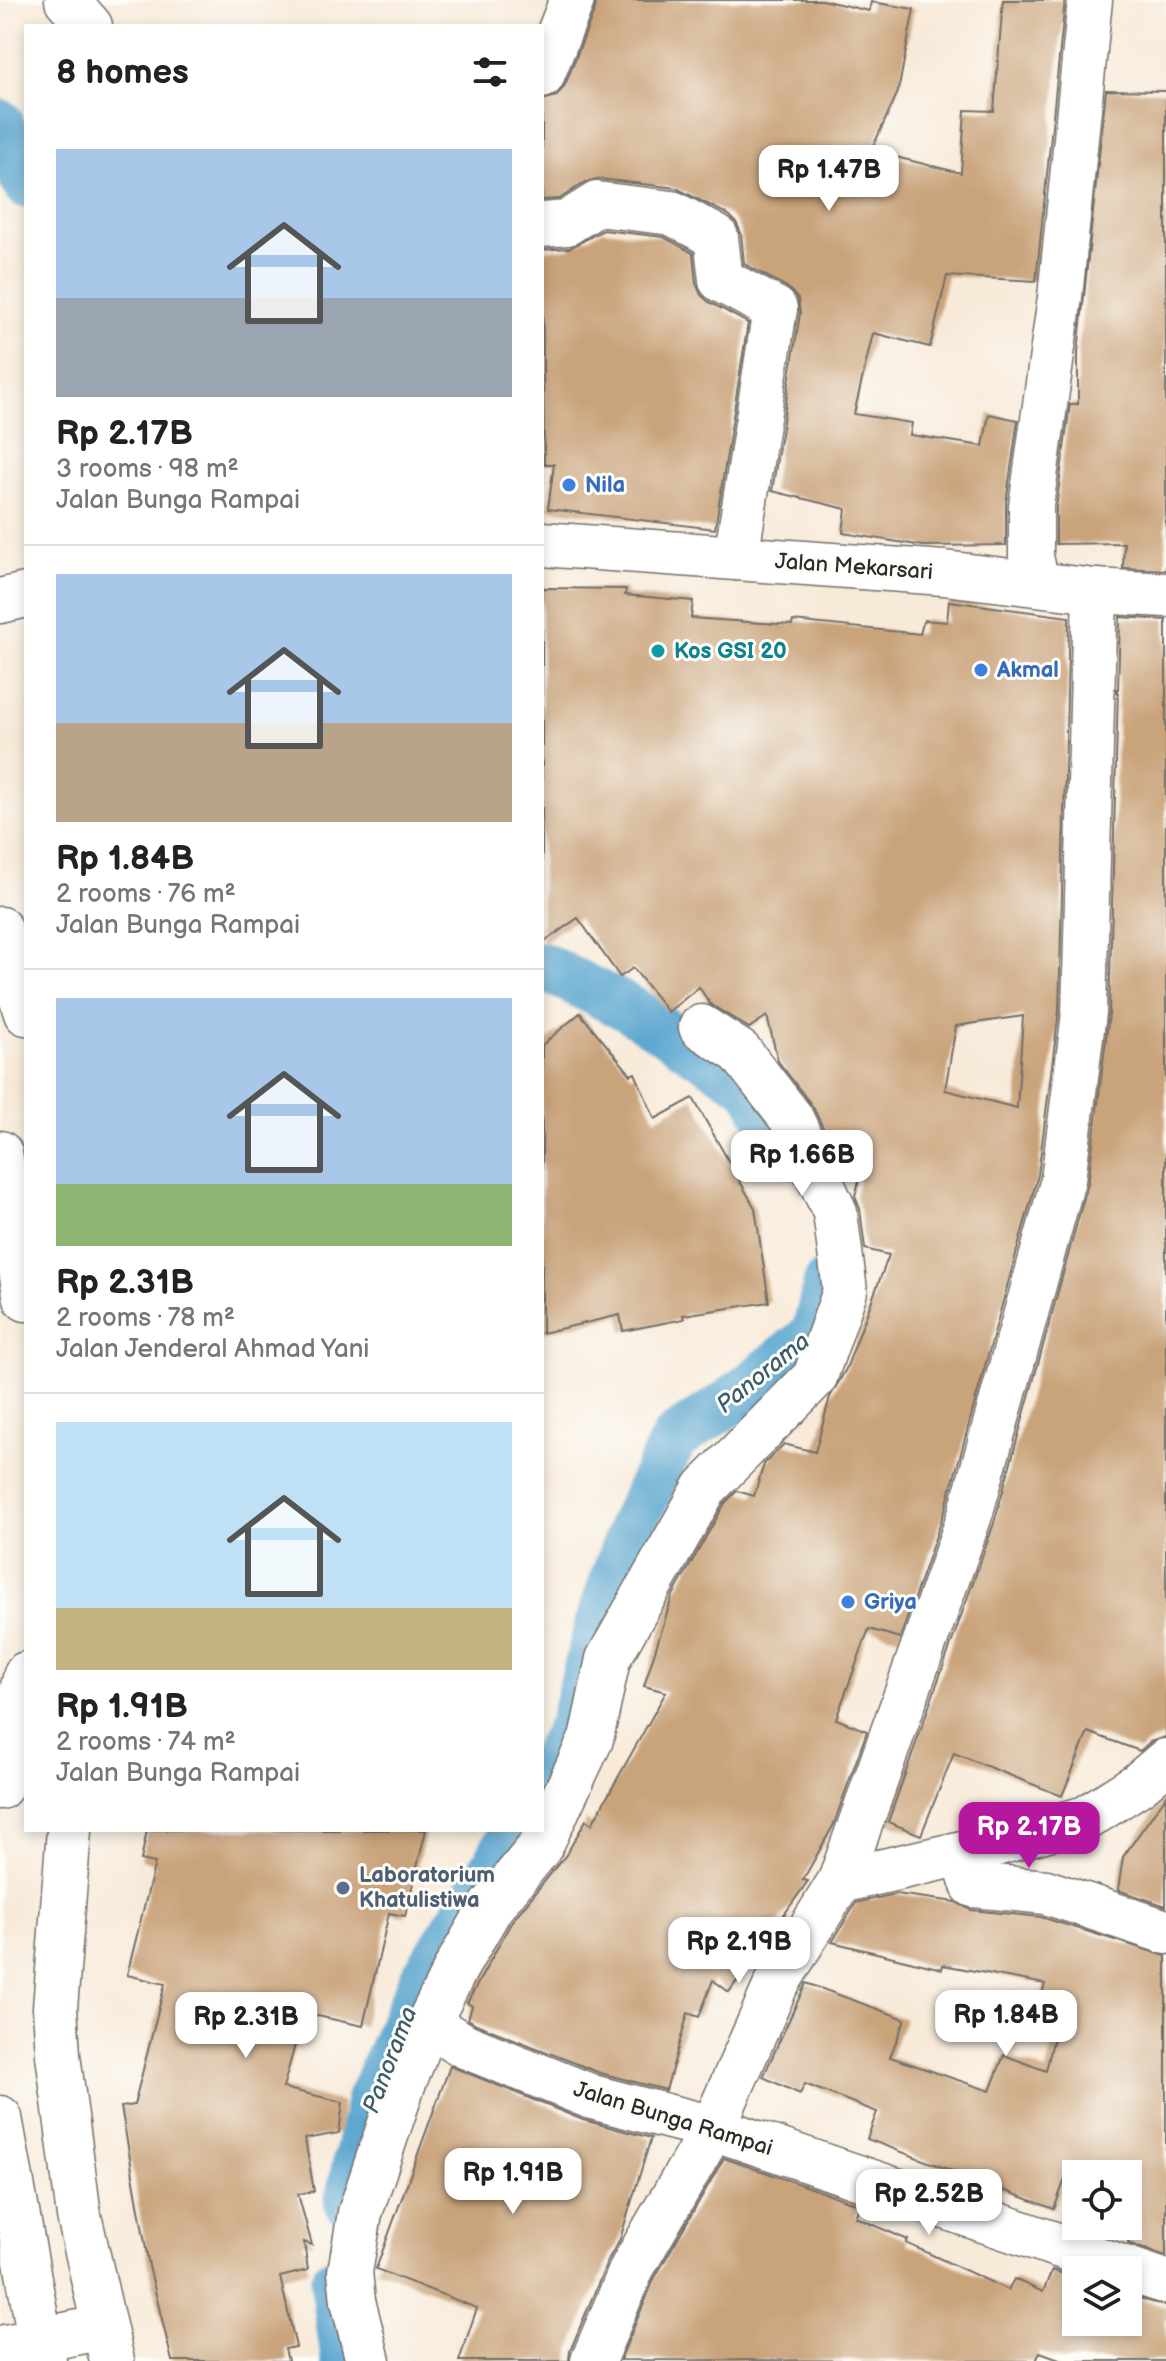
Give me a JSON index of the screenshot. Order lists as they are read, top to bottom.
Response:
{
  "streets": {
    "street": ["Jalan Mekarsari", "Jalan Bunga Rampai"]
  },
  "water": ["Panorama"],
  "places": [
    "Nila",
    "Kos GSI 20",
    "Akmal",
    "Griya",
    "Laboratorium Khatulistiwa"
  ],
  "page": {
    "heading": "8 homes",
    "list": [
      {
        "name": "Rp 2.17B",
        "note": "3 rooms · 98 m² · Jalan Bunga Rampai"
      },
      {
        "name": "Rp 1.84B",
        "note": "2 rooms · 76 m² · Jalan Bunga Rampai"
      },
      {
        "name": "Rp 2.31B",
        "note": "2 rooms · 78 m² · Jalan Jenderal Ahmad Yani"
      },
      {
        "name": "Rp 1.91B",
        "note": "2 rooms · 74 m² · Jalan Bunga Rampai"
      }
    ],
    "price": [
      "Rp 1.47B",
      "Rp 1.66B",
      "Rp 2.17B",
      "Rp 2.19B",
      "Rp 1.84B",
      "Rp 2.31B",
      "Rp 1.91B",
      "Rp 2.52B"
    ]
  }
}
